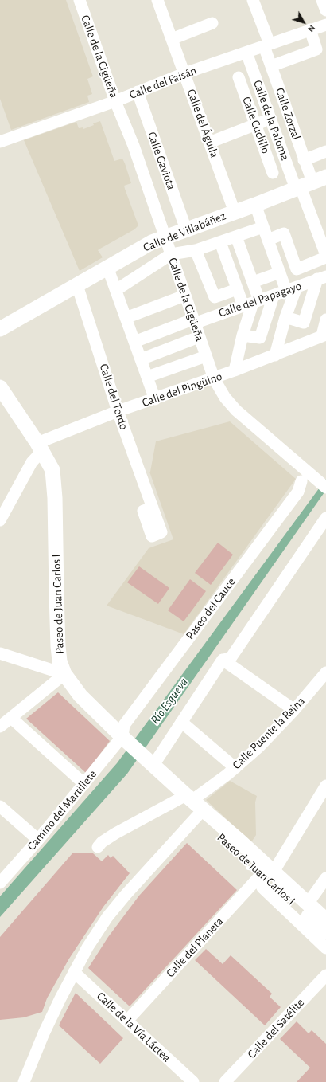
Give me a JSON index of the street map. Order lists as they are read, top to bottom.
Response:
{
  "streets": {
    "main road": ["Calle de Villabáñez", "Paseo de Juan Carlos I"],
    "street": [
      "Calle de la Cigüeña",
      "Calle del Faisán",
      "Calle Zorzal",
      "Calle de la Paloma",
      "Calle del Águila",
      "Calle Cuclillo",
      "Calle Gaviota",
      "Calle del Papagayo",
      "Calle del Pingüino",
      "Calle del Tordo",
      "Paseo del Cauce",
      "Calle Puente la Reina",
      "Camino del Martillete",
      "Calle del Planeta",
      "Calle de la Vía Láctea",
      "Calle del Satélite"
    ]
  },
  "crossings": [
    ["Calle de la Cigüeña", "Calle del Faisán"],
    ["Calle de la Cigüeña", "Calle de Villabáñez"],
    ["Calle de la Cigüeña", "Calle del Papagayo"],
    ["Calle de la Cigüeña", "Calle del Pingüino"],
    ["Calle del Faisán", "Calle Zorzal"],
    ["Calle del Faisán", "Calle de la Paloma"],
    ["Calle del Faisán", "Calle del Águila"],
    ["Calle del Faisán", "Calle Gaviota"],
    ["Calle Zorzal", "Calle de la Paloma"],
    ["Calle Zorzal", "Calle de Villabáñez"],
    ["Calle de la Paloma", "Calle de Villabáñez"],
    ["Calle del Águila", "Calle de Villabáñez"],
    ["Calle Gaviota", "Calle de Villabáñez"],
    ["Calle de Villabáñez", "Calle del Tordo"],
    ["Calle del Pingüino", "Calle del Tordo"],
    ["Calle del Pingüino", "Paseo de Juan Carlos I"],
    ["Paseo de Juan Carlos I", "Paseo del Cauce"],
    ["Paseo de Juan Carlos I", "Calle Puente la Reina"],
    ["Paseo de Juan Carlos I", "Camino del Martillete"],
    ["Paseo de Juan Carlos I", "Calle del Planeta"],
    ["Paseo del Cauce", "Camino del Martillete"],
    ["Calle del Planeta", "Calle de la Vía Láctea"]
  ],
  "water": ["Río Esgueva"],
  "north": "bottom right"
}
